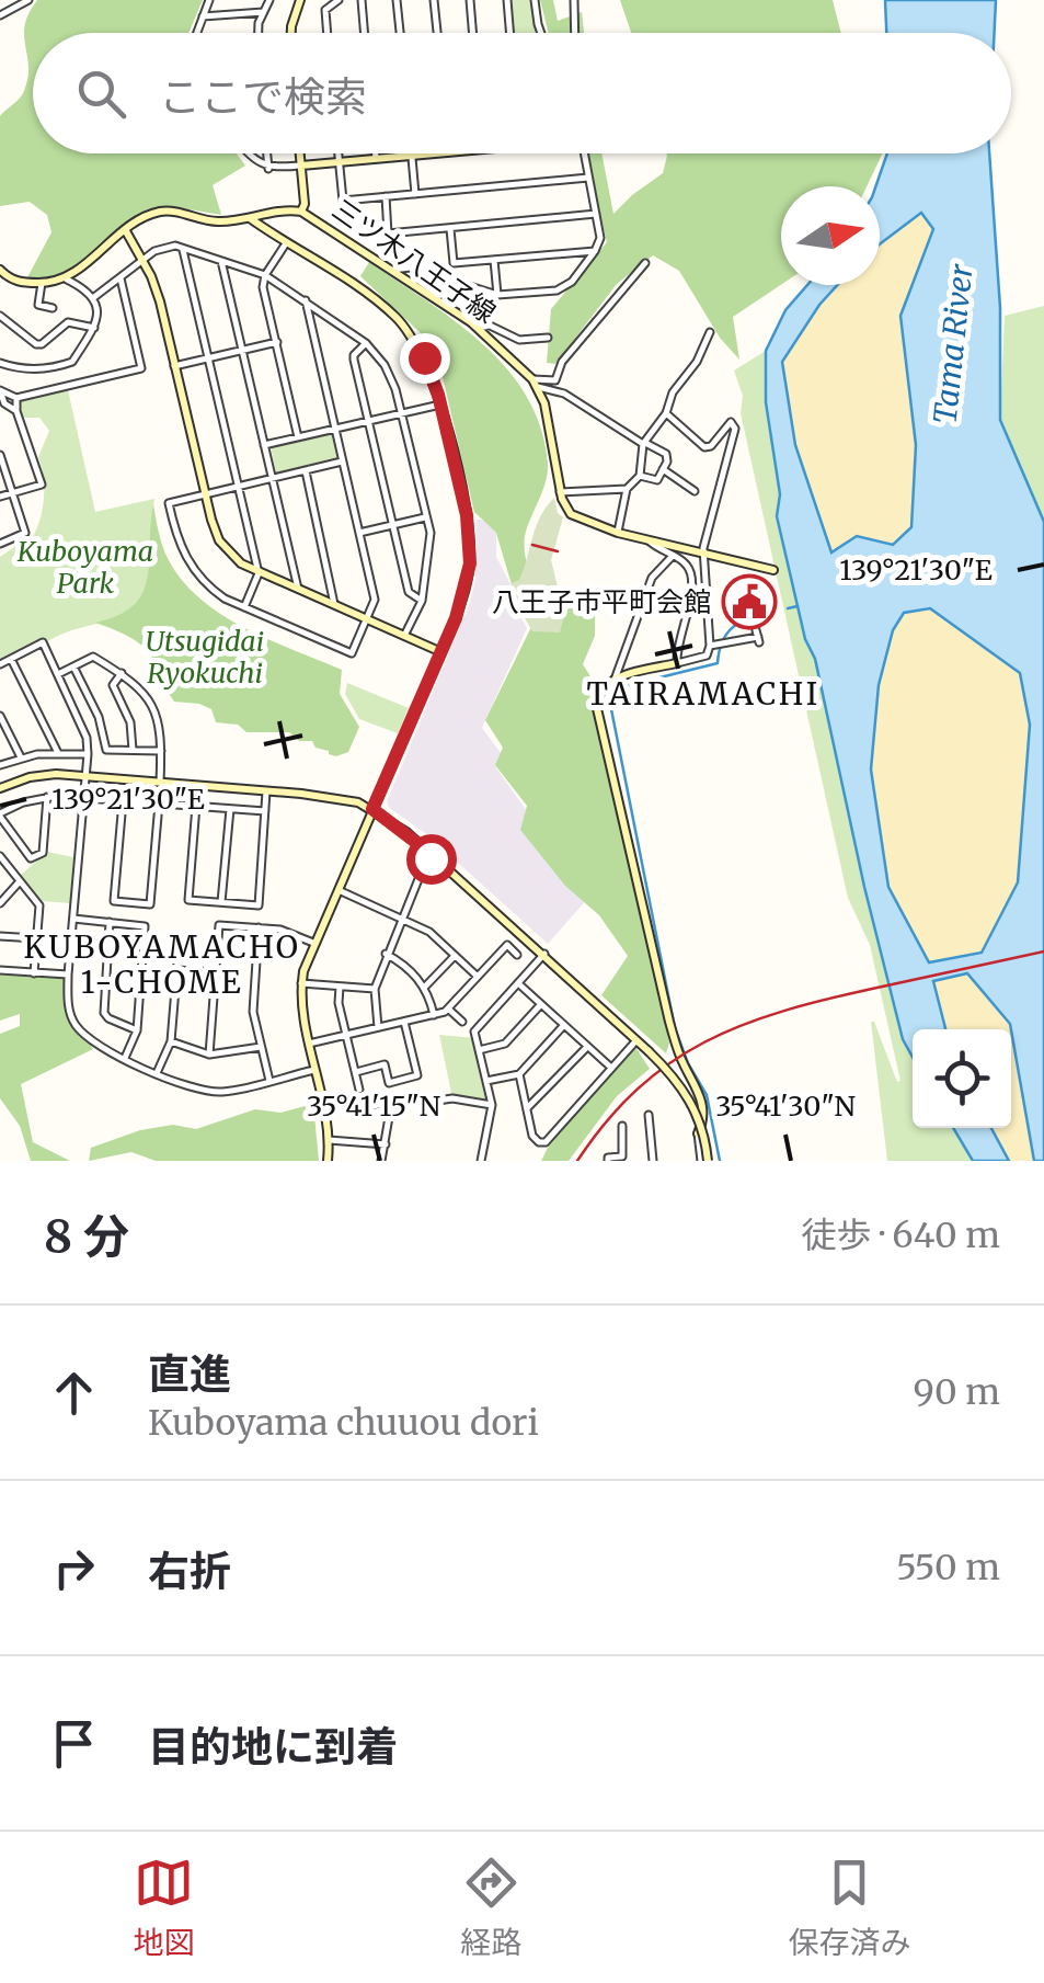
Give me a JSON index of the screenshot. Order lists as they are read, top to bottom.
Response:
{
  "streets": {
    "street": ["三ツ木八王子線"]
  },
  "districts": ["TAIRAMACHI", "KUBOYAMACHO 1-CHOME"],
  "water": ["Tama River"],
  "parks": ["Kuboyama Park", "Utsugidai Ryokuchi"],
  "places": {
    "public building": ["八王子市平町会館"]
  },
  "north": "right",
  "page": {
    "search": "ここで検索",
    "heading": ["8 分", "徒歩 · 640 m"],
    "list": [
      ["直進", "Kuboyama chuuou dori", "90 m"],
      ["右折", "550 m"],
      "目的地に到着"
    ],
    "nav": ["地図", "経路", "保存済み"]
  },
  "coordinates": ["139°21'30\"E", "35°41'15\"N", "35°41'30\"N"]
}
